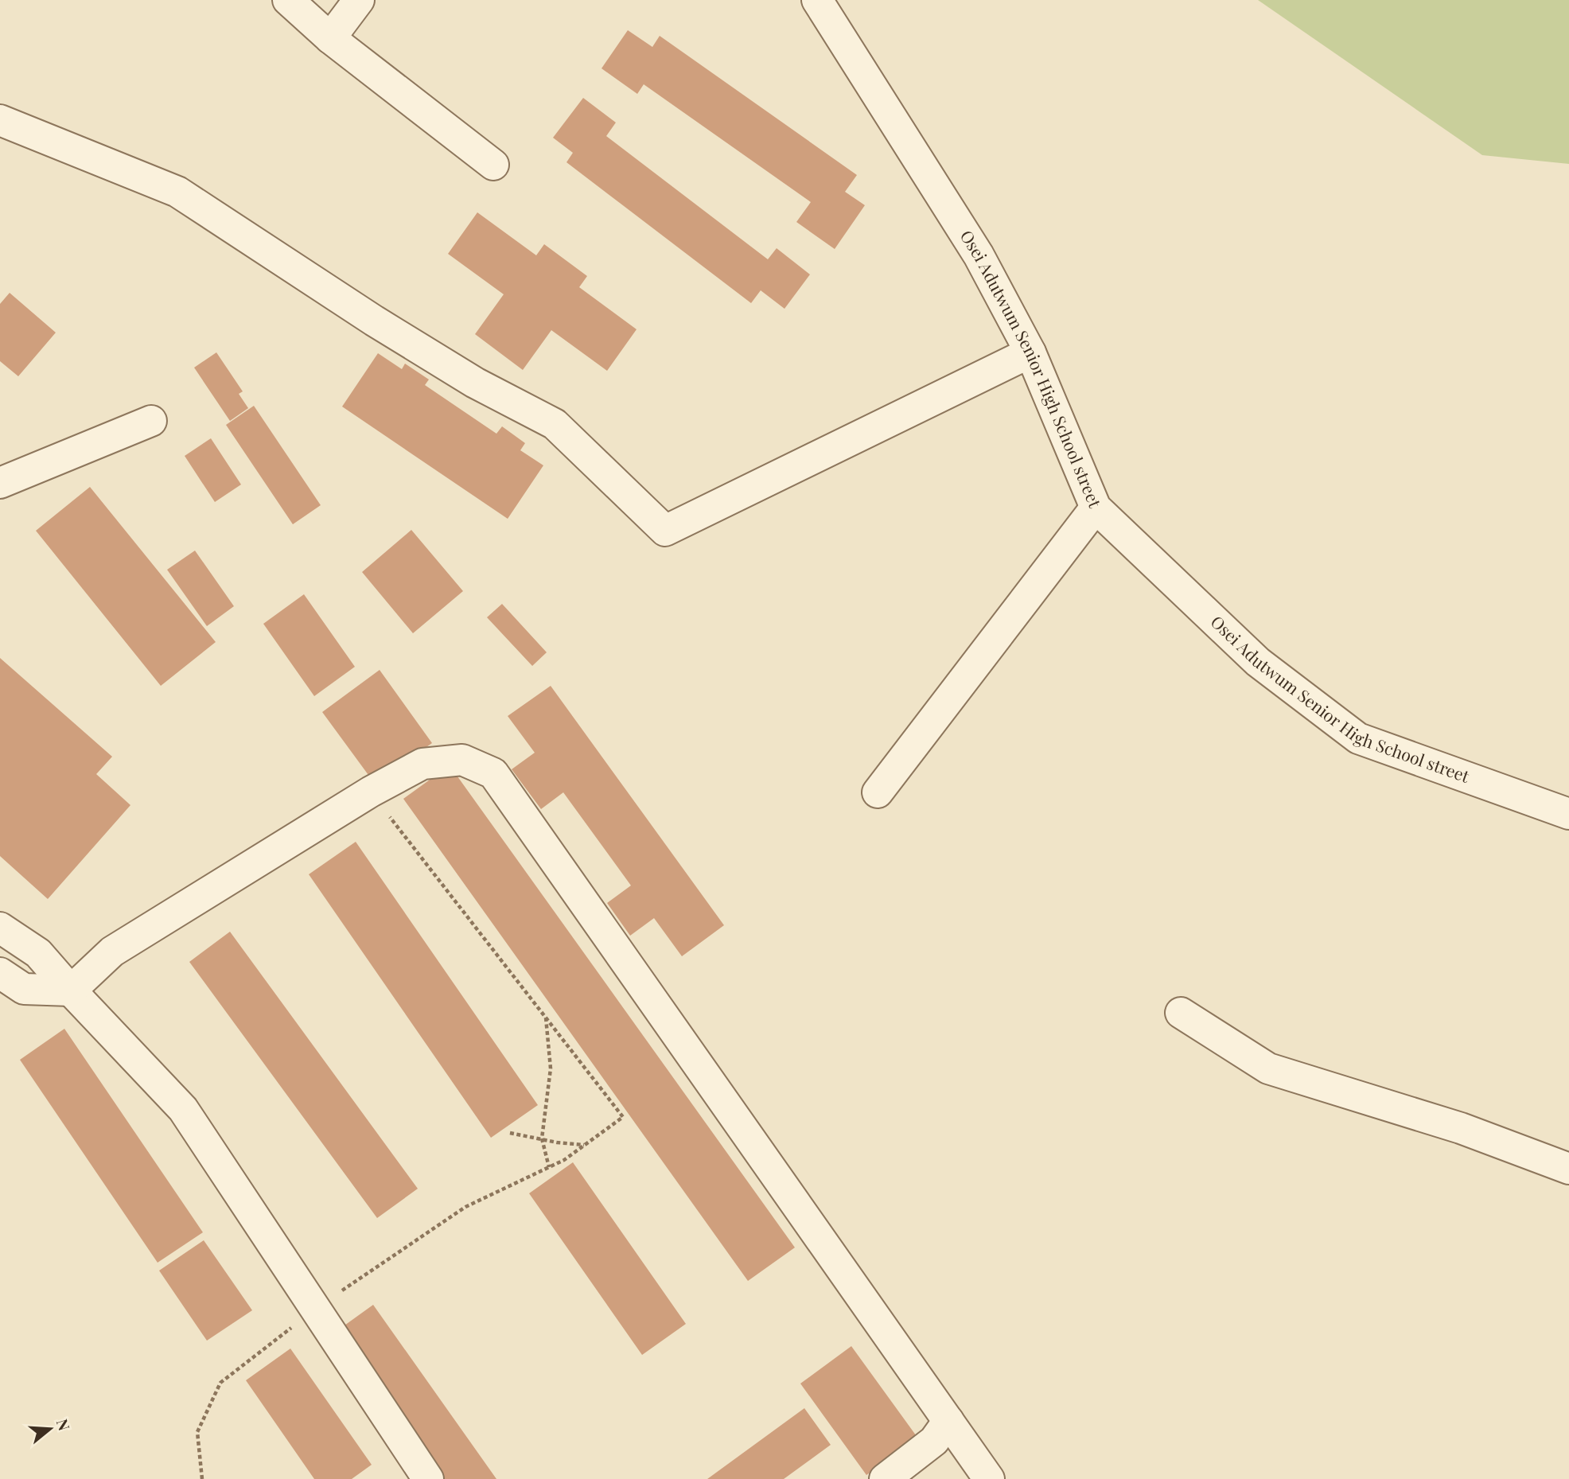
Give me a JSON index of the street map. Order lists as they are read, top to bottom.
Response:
{
  "streets": {
    "street": ["Osei Adutwum Senior High School street"]
  },
  "north": "right"
}
